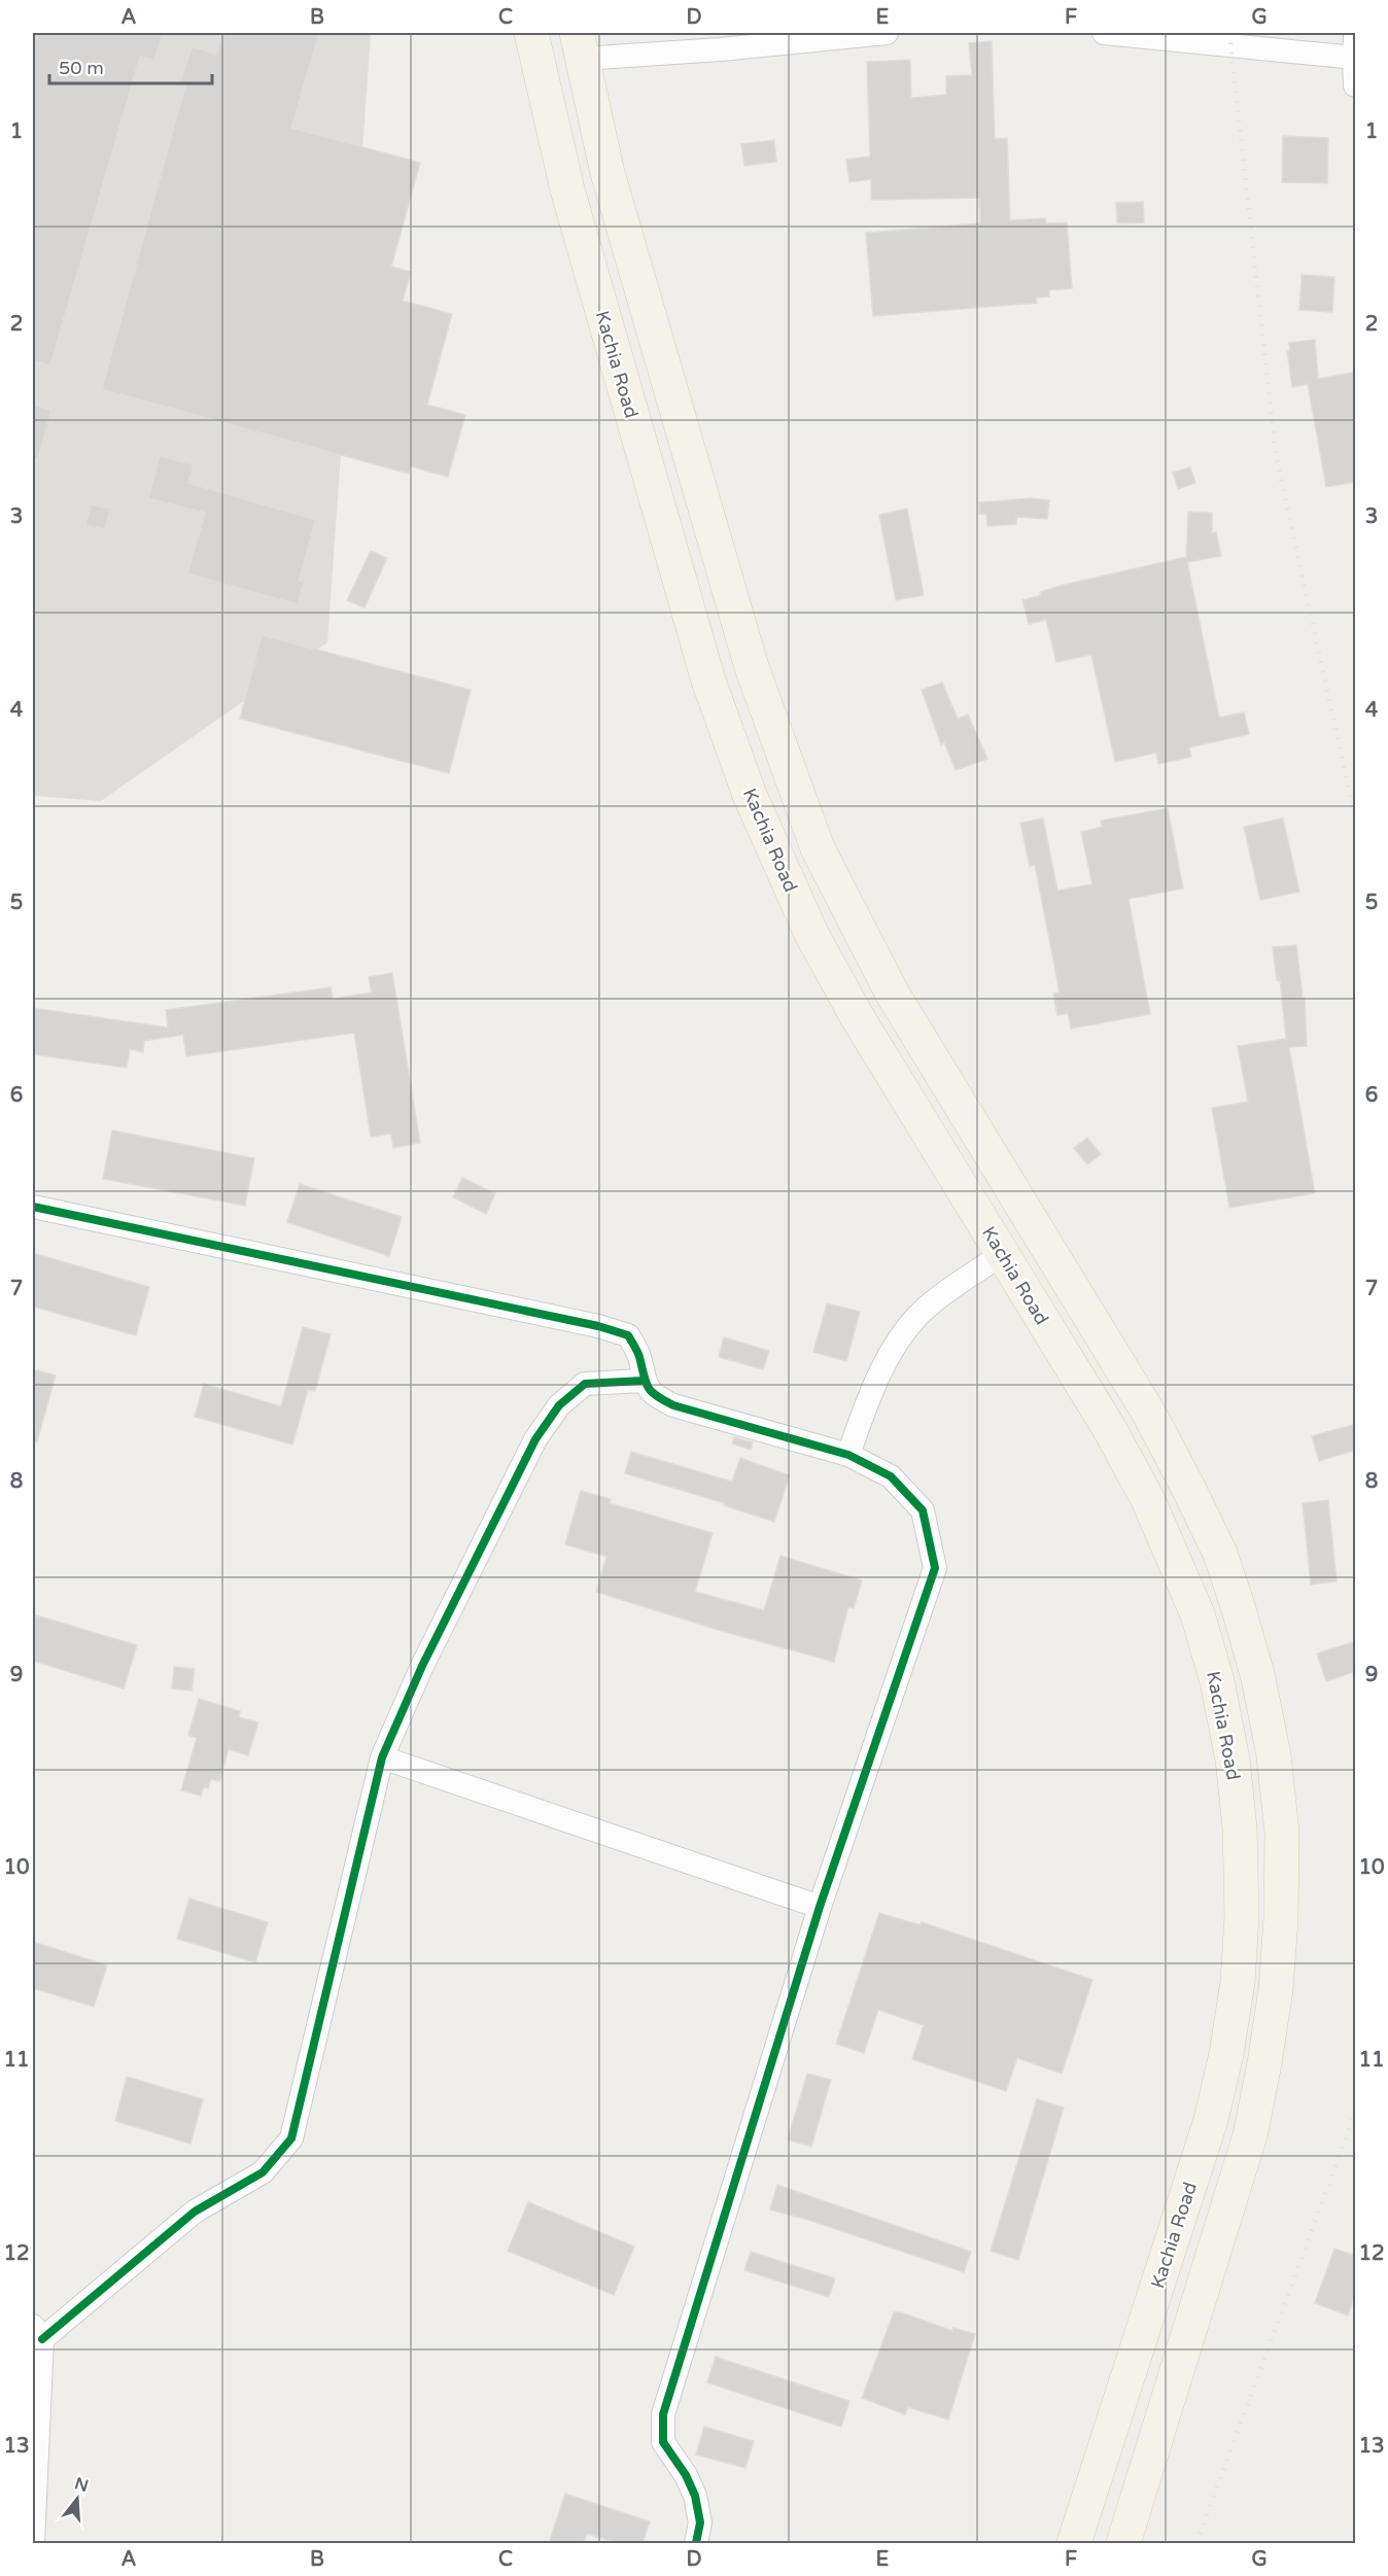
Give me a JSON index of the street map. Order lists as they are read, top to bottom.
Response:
{
  "streets": {
    "main road": ["Kachia Road"]
  },
  "scale_bar": "50 m",
  "north": "top",
  "grid": {
    "columns": [
      "A",
      "B",
      "C",
      "D",
      "E",
      "F",
      "G"
    ],
    "rows": [
      "1",
      "2",
      "3",
      "4",
      "5",
      "6",
      "7",
      "8",
      "9",
      "10",
      "11",
      "12",
      "13"
    ]
  }
}
